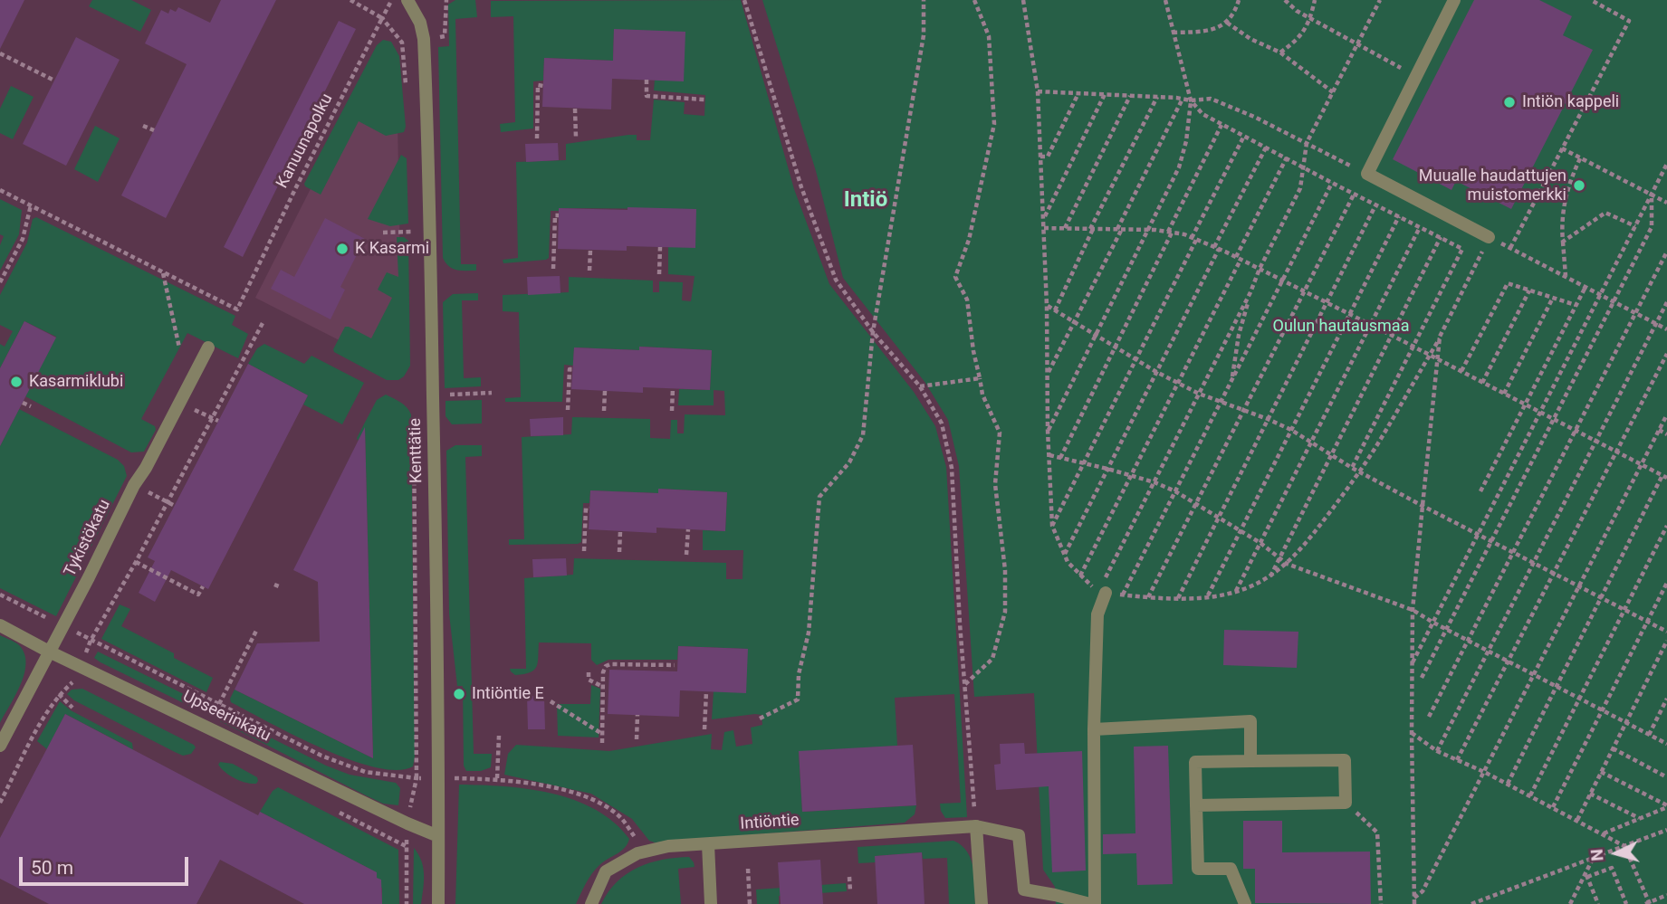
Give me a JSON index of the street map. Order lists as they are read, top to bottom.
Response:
{
  "streets": {
    "street": [
      "Kenttätie",
      "Tykistökatu",
      "Upseerinkatu",
      "Intiöntie"
    ],
    "path": ["Kanuunapolku"]
  },
  "crossings": [
    ["Kenttätie", "Upseerinkatu"],
    ["Tykistökatu", "Upseerinkatu"]
  ],
  "districts": ["Intiö"],
  "parks": ["Oulun hautausmaa"],
  "places": [
    "Intiön kappeli",
    "Muualle haudattujen muistomerkki",
    "K Kasarmi",
    "Kasarmiklubi",
    "Intiöntie E"
  ],
  "scale_bar": "50 m",
  "north": "left"
}
